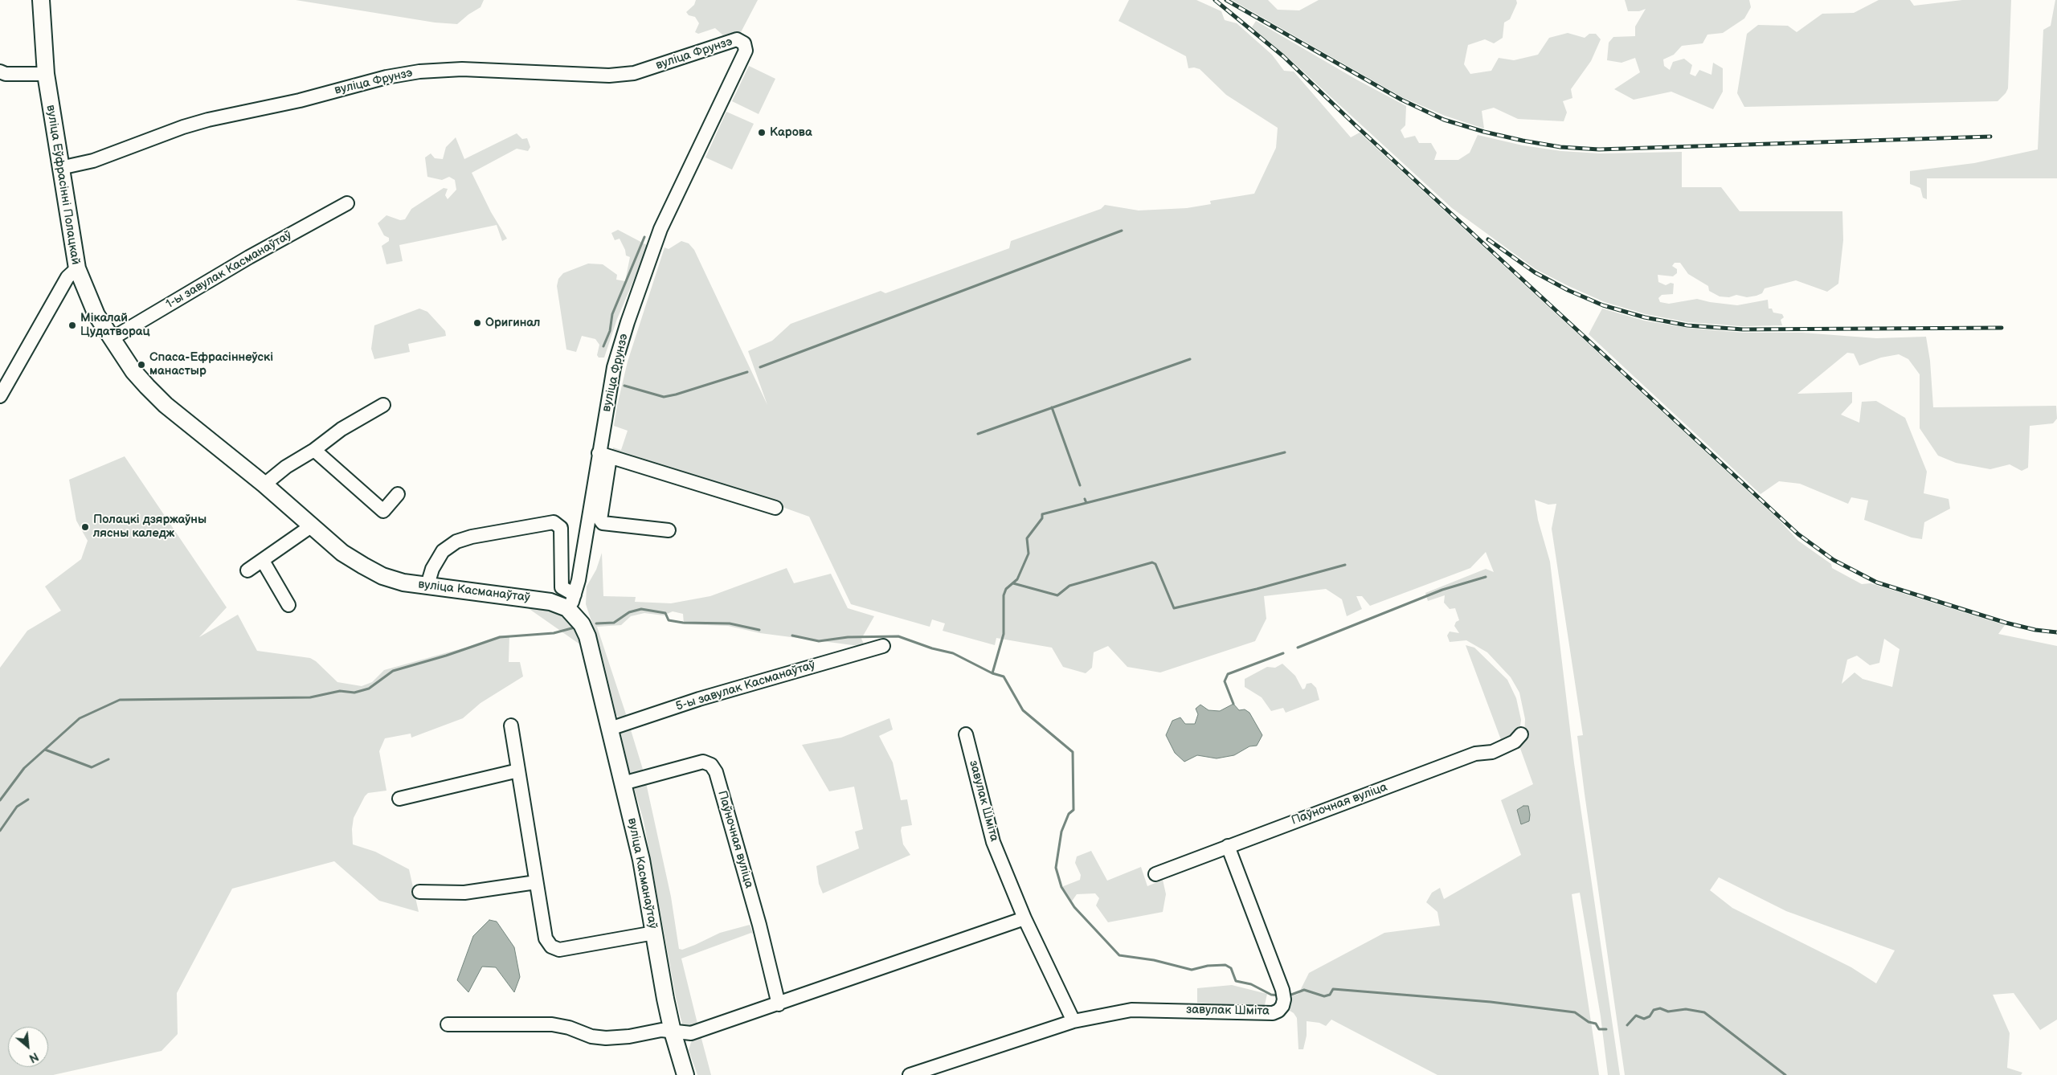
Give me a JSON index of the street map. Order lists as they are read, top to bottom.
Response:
{
  "streets": {
    "main road": ["вуліца Еўфрасінні Полацкай", "вуліца Касманаўтаў"],
    "street": [
      "вуліца Фрунзэ",
      "1-ы завулак Касманаўтаў",
      "5-ы завулак Касманаўтаў",
      "завулак Шміта",
      "Паўночная вуліца"
    ]
  },
  "crossings": [
    ["вуліца Фрунзэ", "вуліца Еўфрасінні Полацкай"],
    ["вуліца Фрунзэ", "вуліца Касманаўтаў"],
    ["вуліца Еўфрасінні Полацкай", "вуліца Касманаўтаў"],
    ["1-ы завулак Касманаўтаў", "вуліца Касманаўтаў"],
    ["вуліца Касманаўтаў", "5-ы завулак Касманаўтаў"],
    ["вуліца Касманаўтаў", "Паўночная вуліца"],
    ["завулак Шміта", "Паўночная вуліца"]
  ],
  "places": [
    "Карова",
    "Оригинал",
    "Мікалай Цудатворац",
    "Спаса-Ефрасіннеўскі манастыр",
    "Полацкі дзяржаўны лясны каледж"
  ],
  "north": "bottom right"
}
